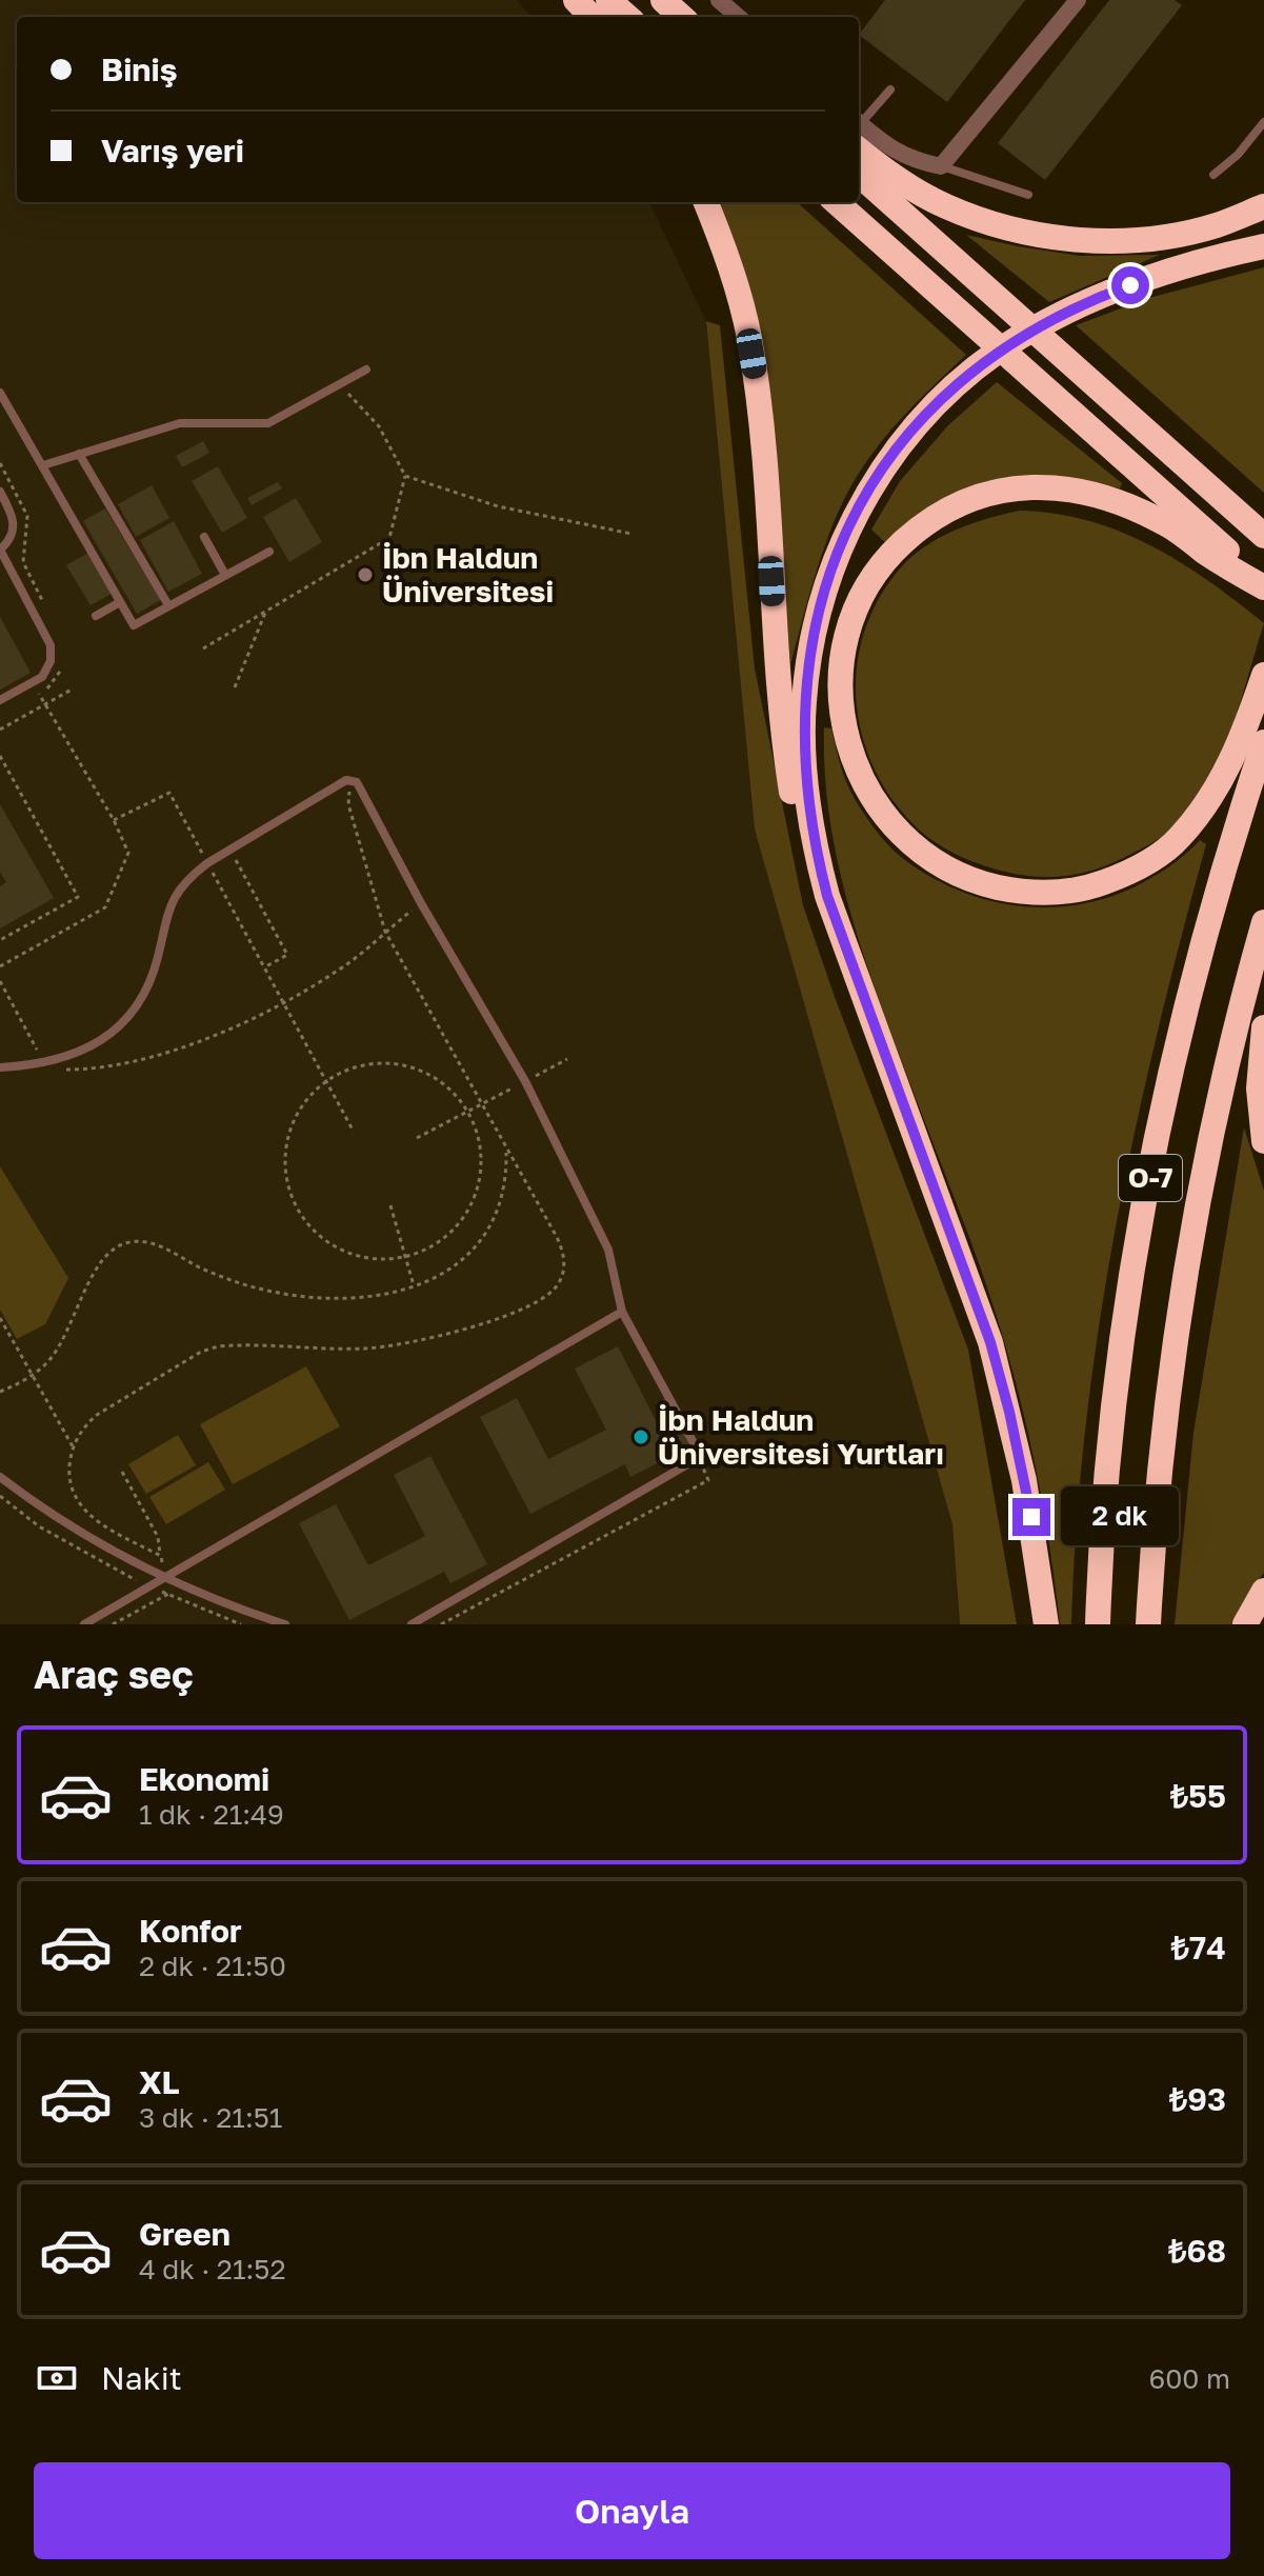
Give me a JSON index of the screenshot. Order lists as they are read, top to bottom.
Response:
{
  "streets": {
    "highway": ["O-7"]
  },
  "places": ["İbn Haldun Üniversitesi", "İbn Haldun Üniversitesi Yurtları"],
  "page": {
    "banner": ["Biniş", "Varış yeri"],
    "bubble": "2 dk",
    "heading": "Araç seç",
    "list": [
      {
        "name": "Ekonomi",
        "note": "1 dk · 21:49",
        "value": "₺55"
      },
      {
        "name": "Konfor",
        "note": "2 dk · 21:50",
        "value": "₺74"
      },
      {
        "name": "XL",
        "note": "3 dk · 21:51",
        "value": "₺93"
      },
      {
        "name": "Green",
        "note": "4 dk · 21:52",
        "value": "₺68"
      }
    ],
    "pay": ["Nakit", "600 m"],
    "buttons": "Onayla"
  }
}
